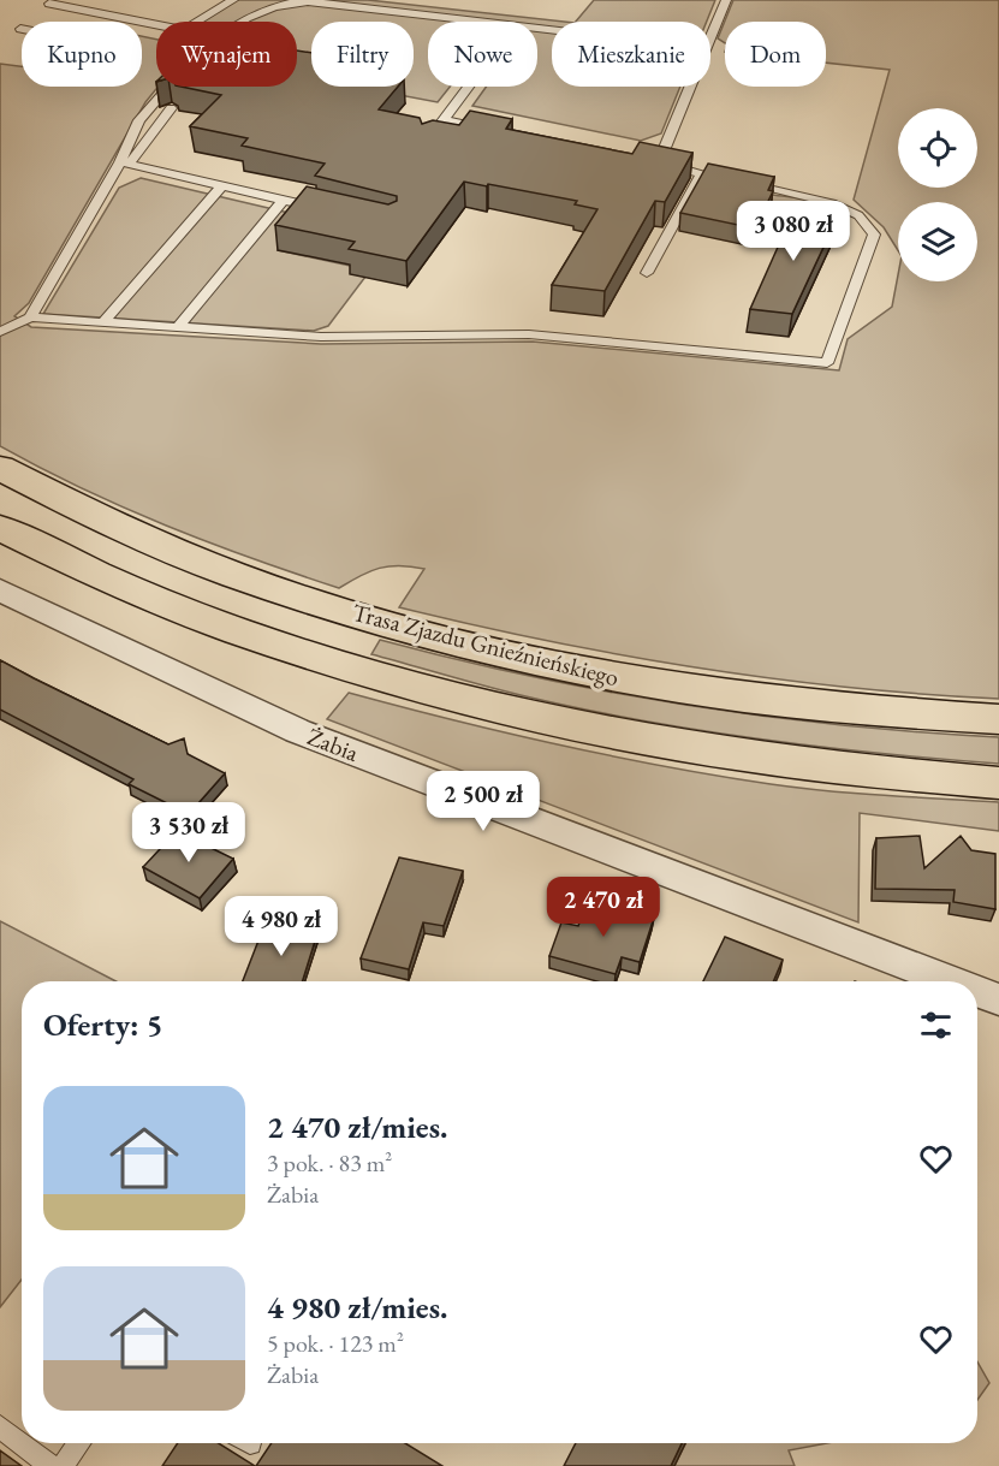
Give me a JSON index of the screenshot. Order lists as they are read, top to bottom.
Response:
{
  "streets": {
    "main road": ["Trasa Zjazdu Gnieźnieńskiego"],
    "street": ["Żabia"]
  },
  "page": {
    "chip": [
      "Kupno",
      "Wynajem",
      "Filtry",
      "Nowe",
      "Mieszkanie",
      "Dom"
    ],
    "price": [
      "3 080 zł",
      "2 500 zł",
      "3 530 zł",
      "2 470 zł",
      "4 980 zł"
    ],
    "heading": "Oferty: 5",
    "list": [
      {
        "name": "2 470 zł/mies.",
        "note": "3 pok. · 83 m² · Żabia"
      },
      {
        "name": "4 980 zł/mies.",
        "note": "5 pok. · 123 m² · Żabia"
      }
    ]
  }
}
